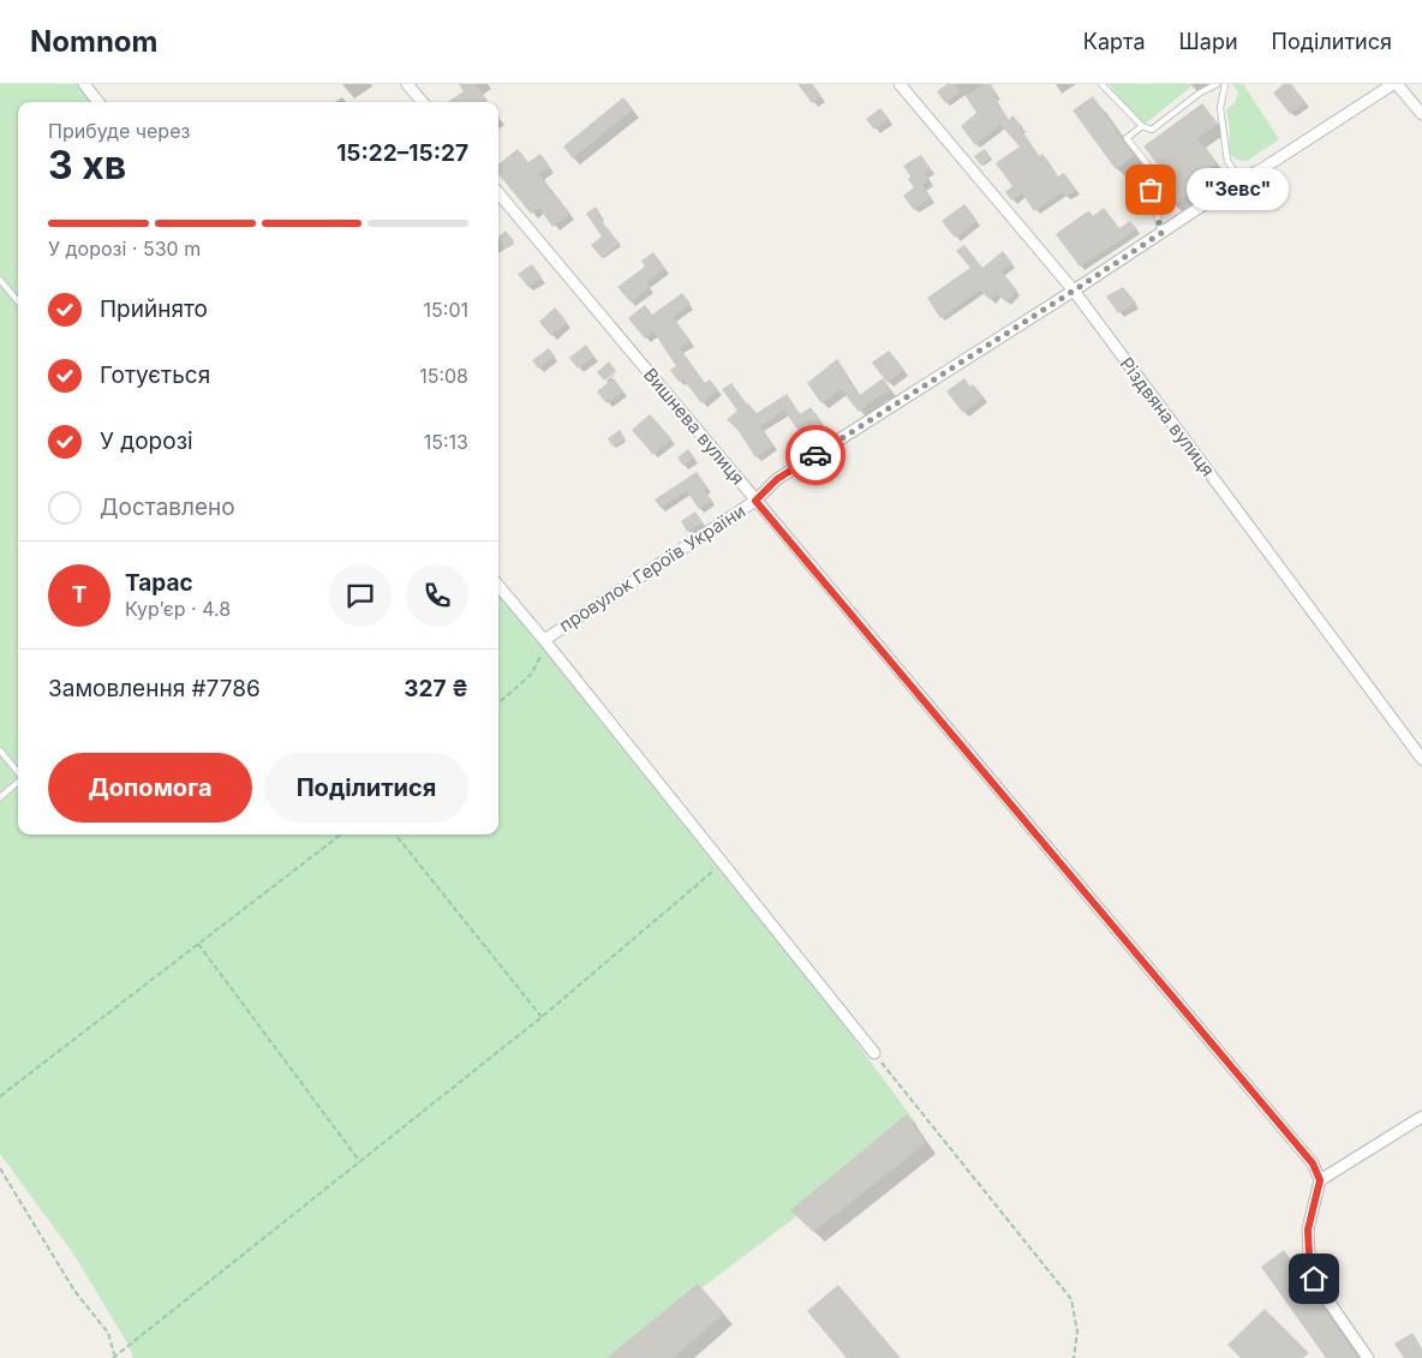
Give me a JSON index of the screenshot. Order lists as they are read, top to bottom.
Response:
{
  "streets": {
    "street": ["Різдвяна вулиця", "Вишнева вулиця", "провулок Героїв України"]
  },
  "crossings": [
    ["Різдвяна вулиця", "провулок Героїв України"],
    ["Вишнева вулиця", "провулок Героїв України"]
  ],
  "places": ["\"Зевс\""],
  "page": {
    "header": "Nomnom",
    "nav": ["Карта", "Шари", "Поділитися"],
    "heading": ["3 хв", "Прибуде через", "15:22–15:27"],
    "panel": [
      "Тарас",
      "Кур’єр · 4.8",
      "Замовлення #7786",
      "327 ₴"
    ],
    "bubble": "\"Зевс\"",
    "bar": "У дорозі · 530 m",
    "list": [
      ["Прийнято", "15:01"],
      ["Готується", "15:08"],
      ["У дорозі", "15:13"],
      "Доставлено"
    ],
    "round": "Т",
    "buttons": ["Допомога", "Поділитися"]
  }
}
